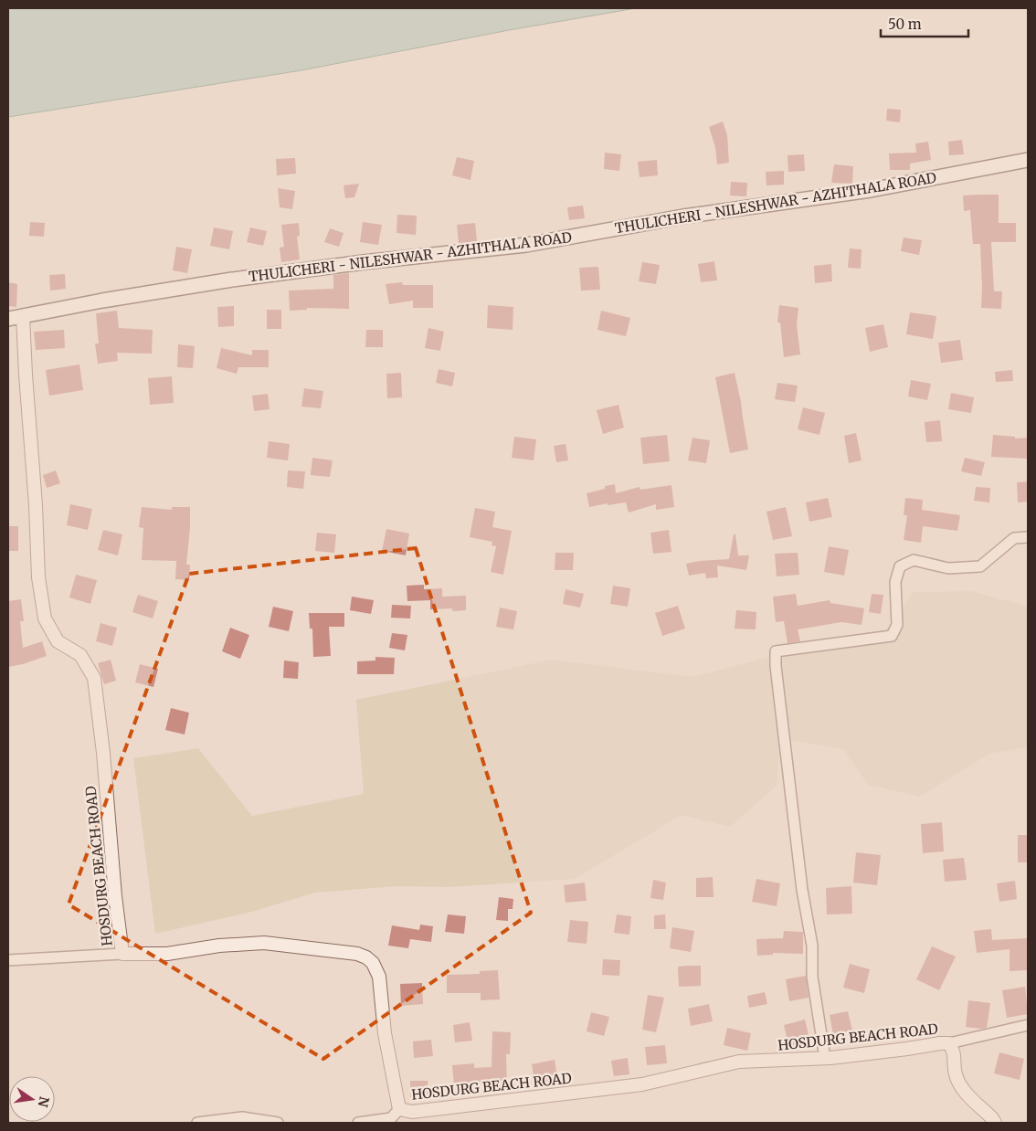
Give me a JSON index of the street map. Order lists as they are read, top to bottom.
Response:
{
  "streets": {
    "main road": ["THULICHERI - NILESHWAR - AZHITHALA ROAD"],
    "street": ["HOSDURG BEACH ROAD"]
  },
  "crossings": [
    ["THULICHERI - NILESHWAR - AZHITHALA ROAD", "HOSDURG BEACH ROAD"]
  ],
  "scale_bar": "50 m",
  "north": "right"
}
